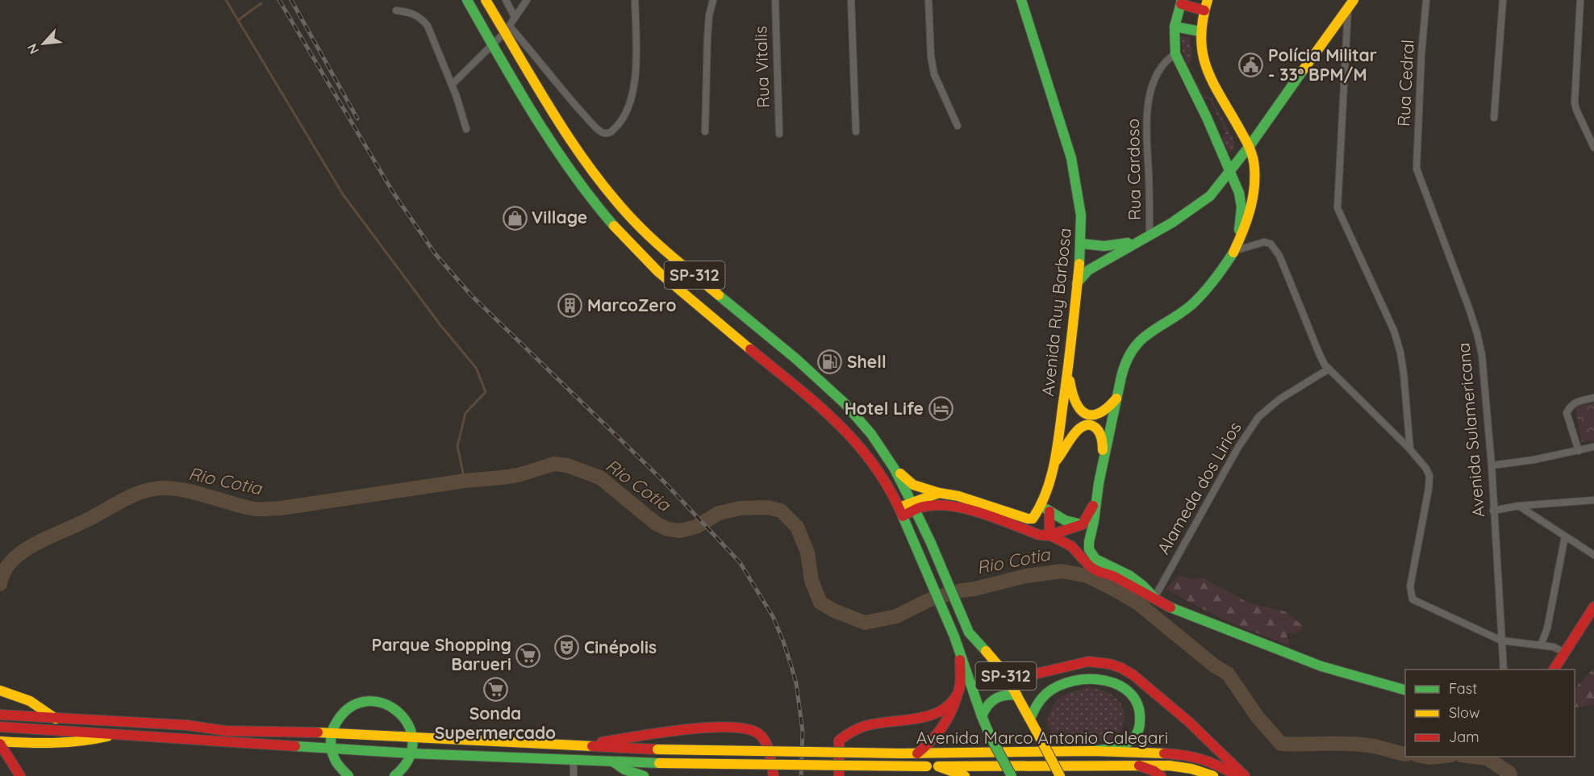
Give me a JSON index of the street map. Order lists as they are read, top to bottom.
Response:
{
  "streets": {
    "main road": ["SP-312", "Avenida Ruy Barbosa", "Avenida Marco Antonio Calegari"],
    "street": [
      "Rua Vitalis",
      "Rua Cedral",
      "Rua Cardoso",
      "Avenida Sulamericana",
      "Alameda dos Lirios"
    ]
  },
  "crossings": [
    ["Rua Cedral", "Avenida Sulamericana"]
  ],
  "water": ["Rio Cotia"],
  "places": {
    "public building": ["Polícia Militar - 33º BPM/M"],
    "shop": ["Village"],
    "building": ["MarcoZero"],
    "fuel station": ["Shell"],
    "hotel": ["Hotel Life"],
    "theatre": ["Cinépolis"],
    "supermarket": ["Parque Shopping Barueri", "Sonda Supermercado"]
  },
  "legend": ["Fast", "Slow", "Jam"],
  "north": "bottom left"
}
